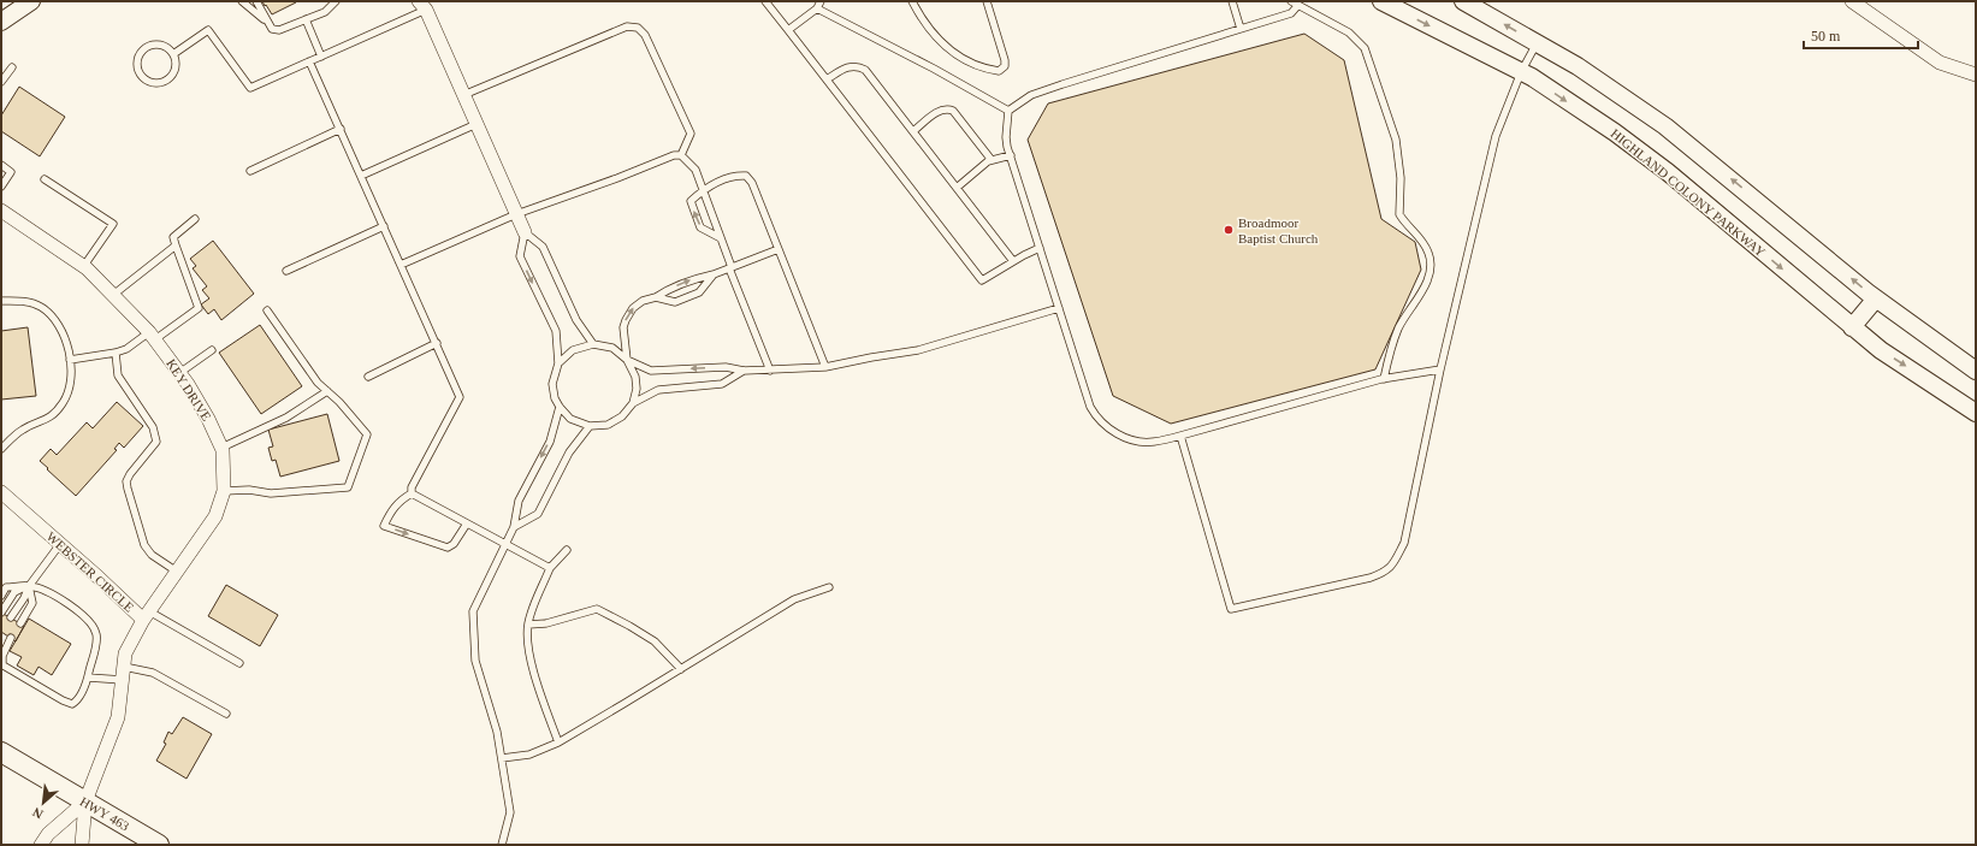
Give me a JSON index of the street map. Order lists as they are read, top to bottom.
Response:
{
  "streets": {
    "main road": ["HWY 463"],
    "street": ["HIGHLAND COLONY PARKWAY", "KEY DRIVE", "WEBSTER CIRCLE"]
  },
  "crossings": [
    ["KEY DRIVE", "WEBSTER CIRCLE"],
    ["WEBSTER CIRCLE", "HWY 463"]
  ],
  "places": ["Broadmoor Baptist Church"],
  "scale_bar": "50 m",
  "north": "bottom left"
}
